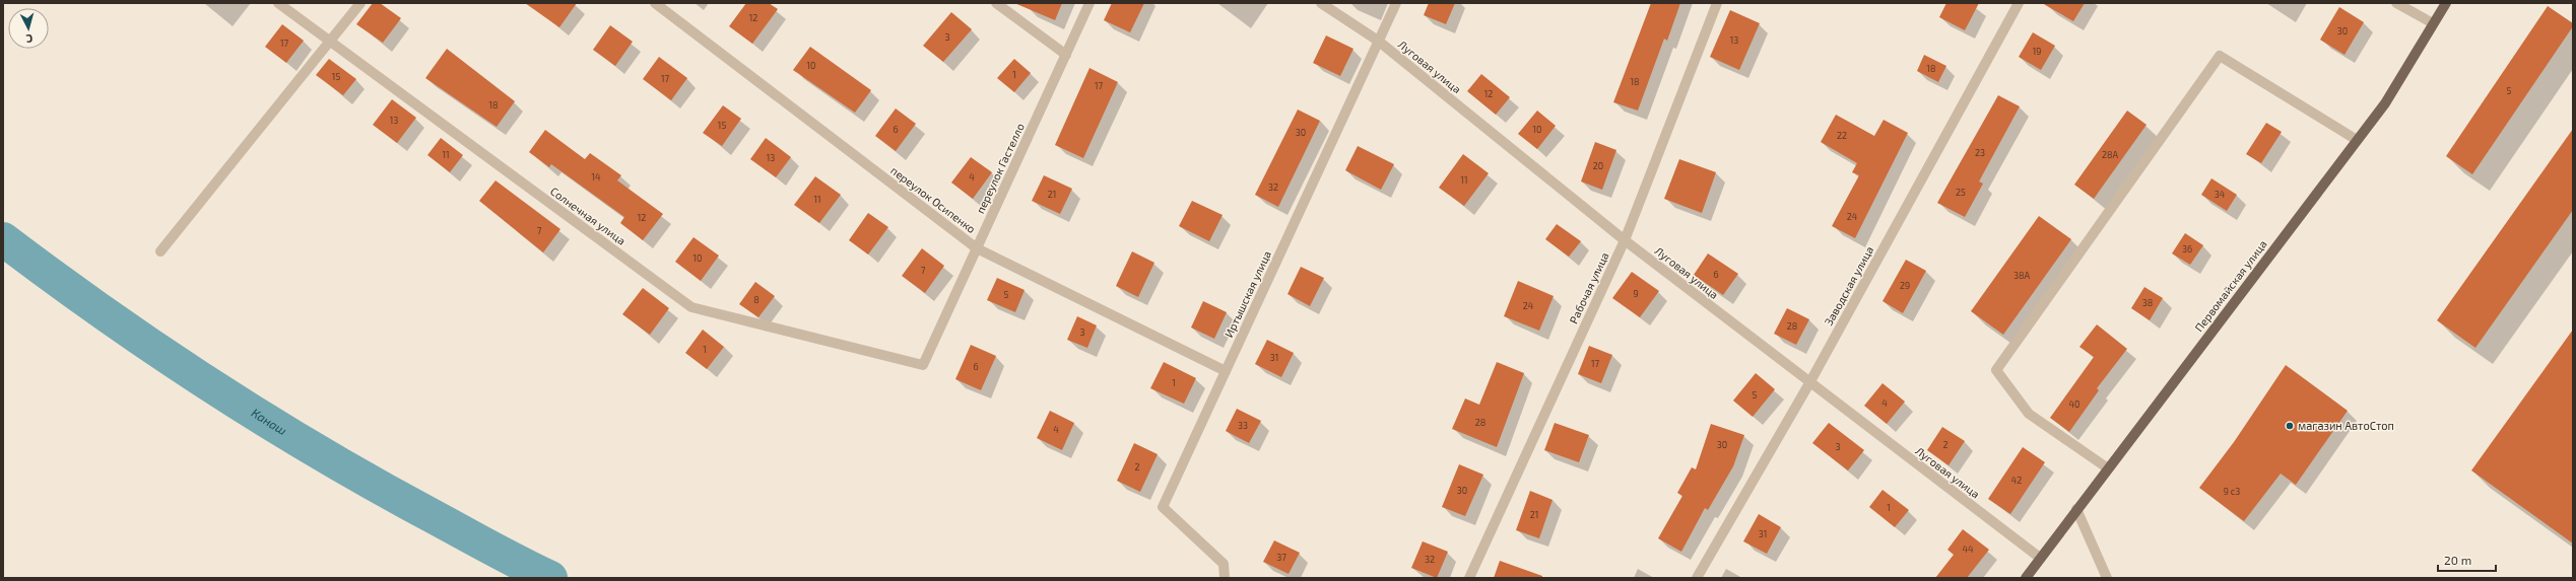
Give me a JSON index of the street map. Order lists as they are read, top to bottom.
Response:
{
  "streets": {
    "main road": ["Первомайская улица"],
    "street": [
      "Луговая улица",
      "переулок Гастелло",
      "переулок Осипенко",
      "Солнечная улица",
      "Заводская улица",
      "Рабочая улица",
      "Иртышская улица"
    ]
  },
  "crossings": [
    ["Луговая улица", "Заводская улица"],
    ["Луговая улица", "Первомайская улица"],
    ["Луговая улица", "Рабочая улица"],
    ["Луговая улица", "Иртышская улица"],
    ["переулок Гастелло", "переулок Осипенко"],
    ["переулок Гастелло", "Солнечная улица"],
    ["переулок Осипенко", "Иртышская улица"]
  ],
  "water": ["Канаш"],
  "places": ["магазин АвтоСтоп"],
  "house_numbers": [
    "12",
    "30",
    "3",
    "13",
    "17",
    "19",
    "10",
    "18",
    "1",
    "15",
    "17",
    "18",
    "17",
    "5",
    "12",
    "18",
    "13",
    "15",
    "6",
    "10",
    "30",
    "22",
    "23",
    "11",
    "28А",
    "13",
    "20",
    "14",
    "4",
    "11",
    "32",
    "25",
    "21",
    "34",
    "11",
    "24",
    "12",
    "7",
    "36",
    "10",
    "7",
    "6",
    "38А",
    "29",
    "9",
    "5",
    "8",
    "38",
    "24",
    "28",
    "3",
    "1",
    "31",
    "17",
    "6",
    "1",
    "5",
    "4",
    "40",
    "28",
    "33",
    "4",
    "30",
    "2",
    "3",
    "2",
    "42",
    "30",
    "9 с3",
    "1",
    "21",
    "31",
    "44",
    "37",
    "32"
  ],
  "scale_bar": "20 m",
  "north": "bottom"
}
